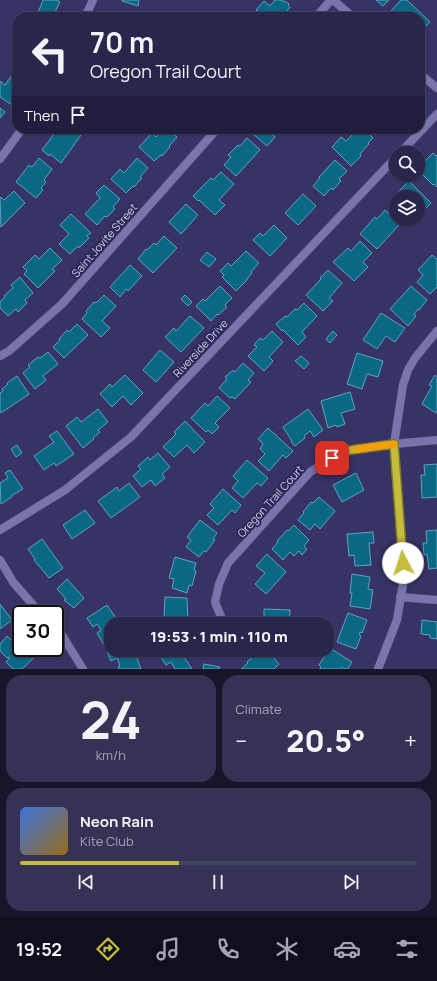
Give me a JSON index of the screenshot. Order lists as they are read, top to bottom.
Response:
{
  "streets": {
    "street": ["Saint Jovite Street", "Riverside Drive", "Oregon Trail Court"]
  },
  "page": {
    "turn": ["70 m", "Oregon Trail Court"],
    "then": "Then",
    "limit": "30",
    "trip": "19:53 · 1 min · 110 m",
    "tile": [
      ["24", "km/h"],
      "Climate"
    ],
    "heat": ["−", "20.5°", "+"],
    "song": ["Neon Rain", "Kite Club"],
    "tabs": "19:52"
  }
}
